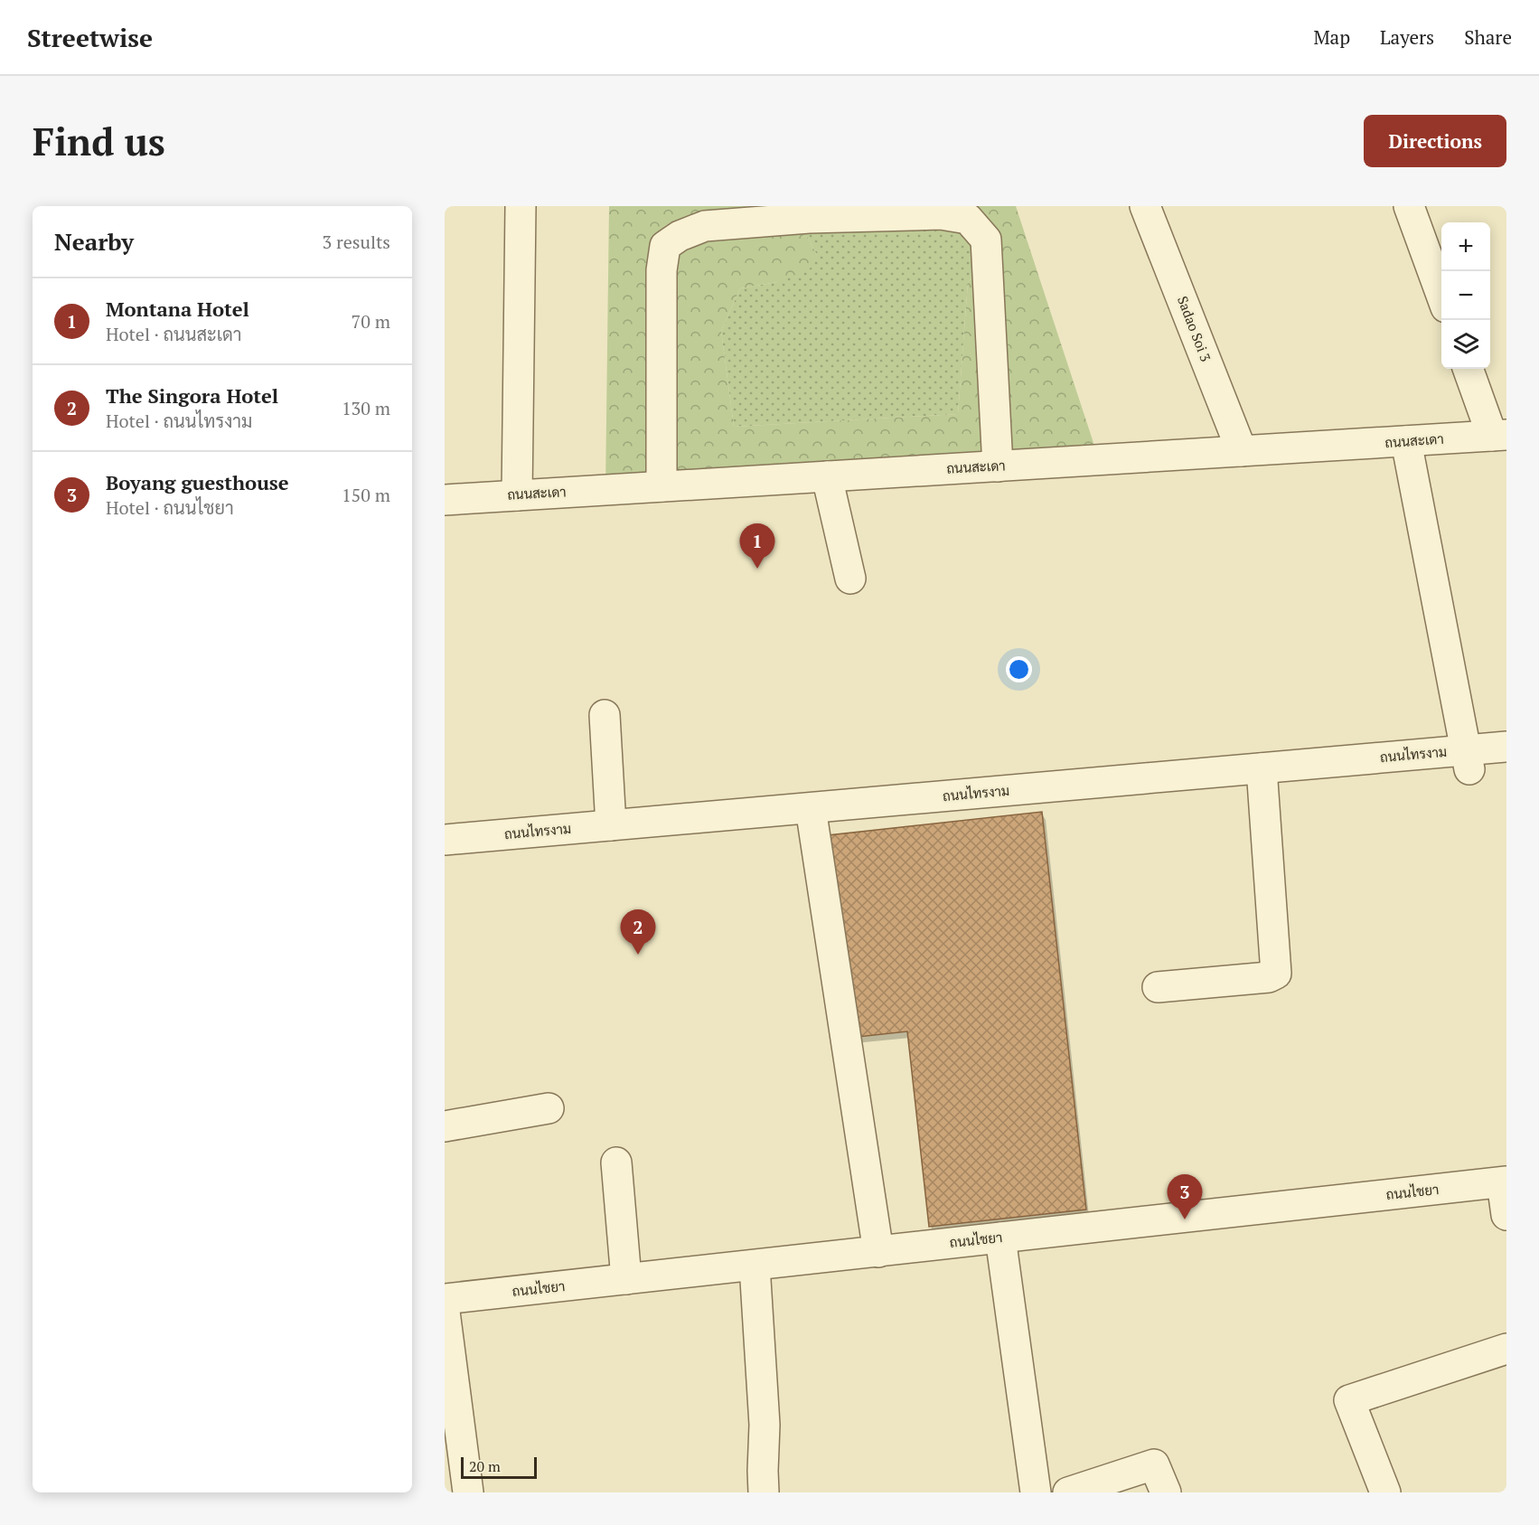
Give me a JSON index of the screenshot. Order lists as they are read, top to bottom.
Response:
{
  "streets": {
    "street": [
      "Sadao Soi 3",
      "ถนนสะเดา",
      "ถนนไทรงาม",
      "ถนนไชยา"
    ]
  },
  "crossings": [
    ["Sadao Soi 3", "ถนนสะเดา"]
  ],
  "scale_bar": "20 m",
  "page": {
    "header": "Streetwise",
    "nav": ["Map", "Layers", "Share"],
    "buttons": "Directions",
    "title": "Find us",
    "heading": ["Nearby", "3 results"],
    "map_buttons": ["+", "−"],
    "list": [
      {
        "mark": "1",
        "name": "Montana Hotel",
        "note": "Hotel · ถนนสะเดา",
        "value": "70 m"
      },
      {
        "mark": "2",
        "name": "The Singora Hotel",
        "note": "Hotel · ถนนไทรงาม",
        "value": "130 m"
      },
      {
        "mark": "3",
        "name": "Boyang guesthouse",
        "note": "Hotel · ถนนไชยา",
        "value": "150 m"
      }
    ],
    "pins": ["1", "2", "3"],
    "scale": "20 m"
  }
}
